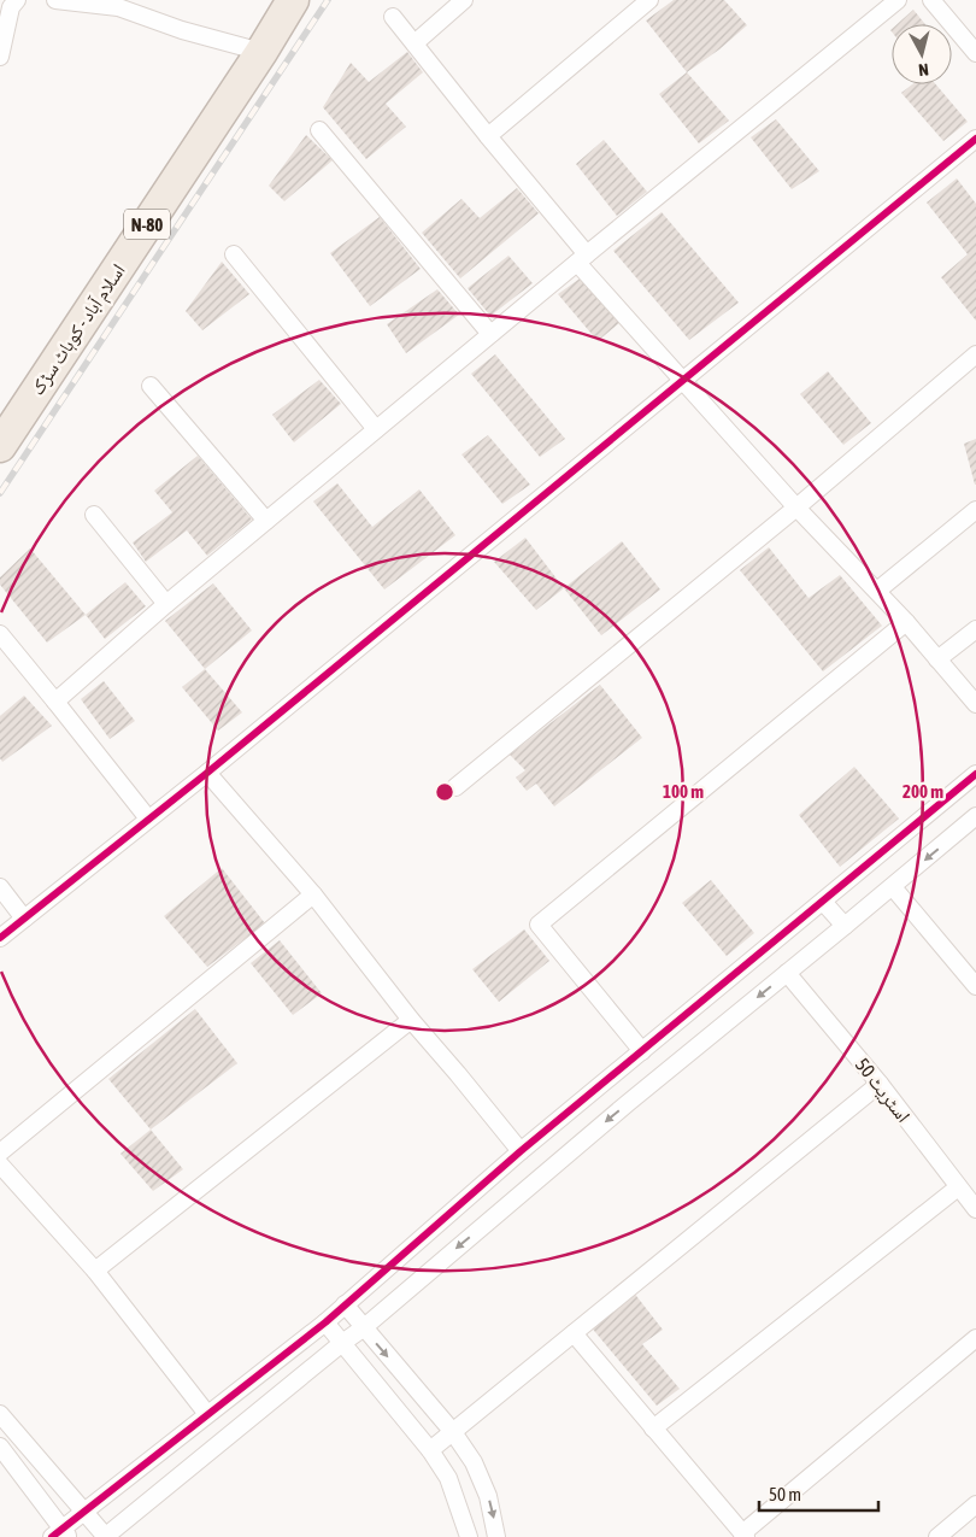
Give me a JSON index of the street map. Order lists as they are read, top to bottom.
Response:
{
  "streets": {
    "highway": ["N-80", "اسلام آباد - کوہاٹ سڑک"],
    "street": ["اسٹریٹ 50"]
  },
  "scale_bar": "50 m",
  "north": "bottom",
  "rings": ["100 m", "200 m"]
}
